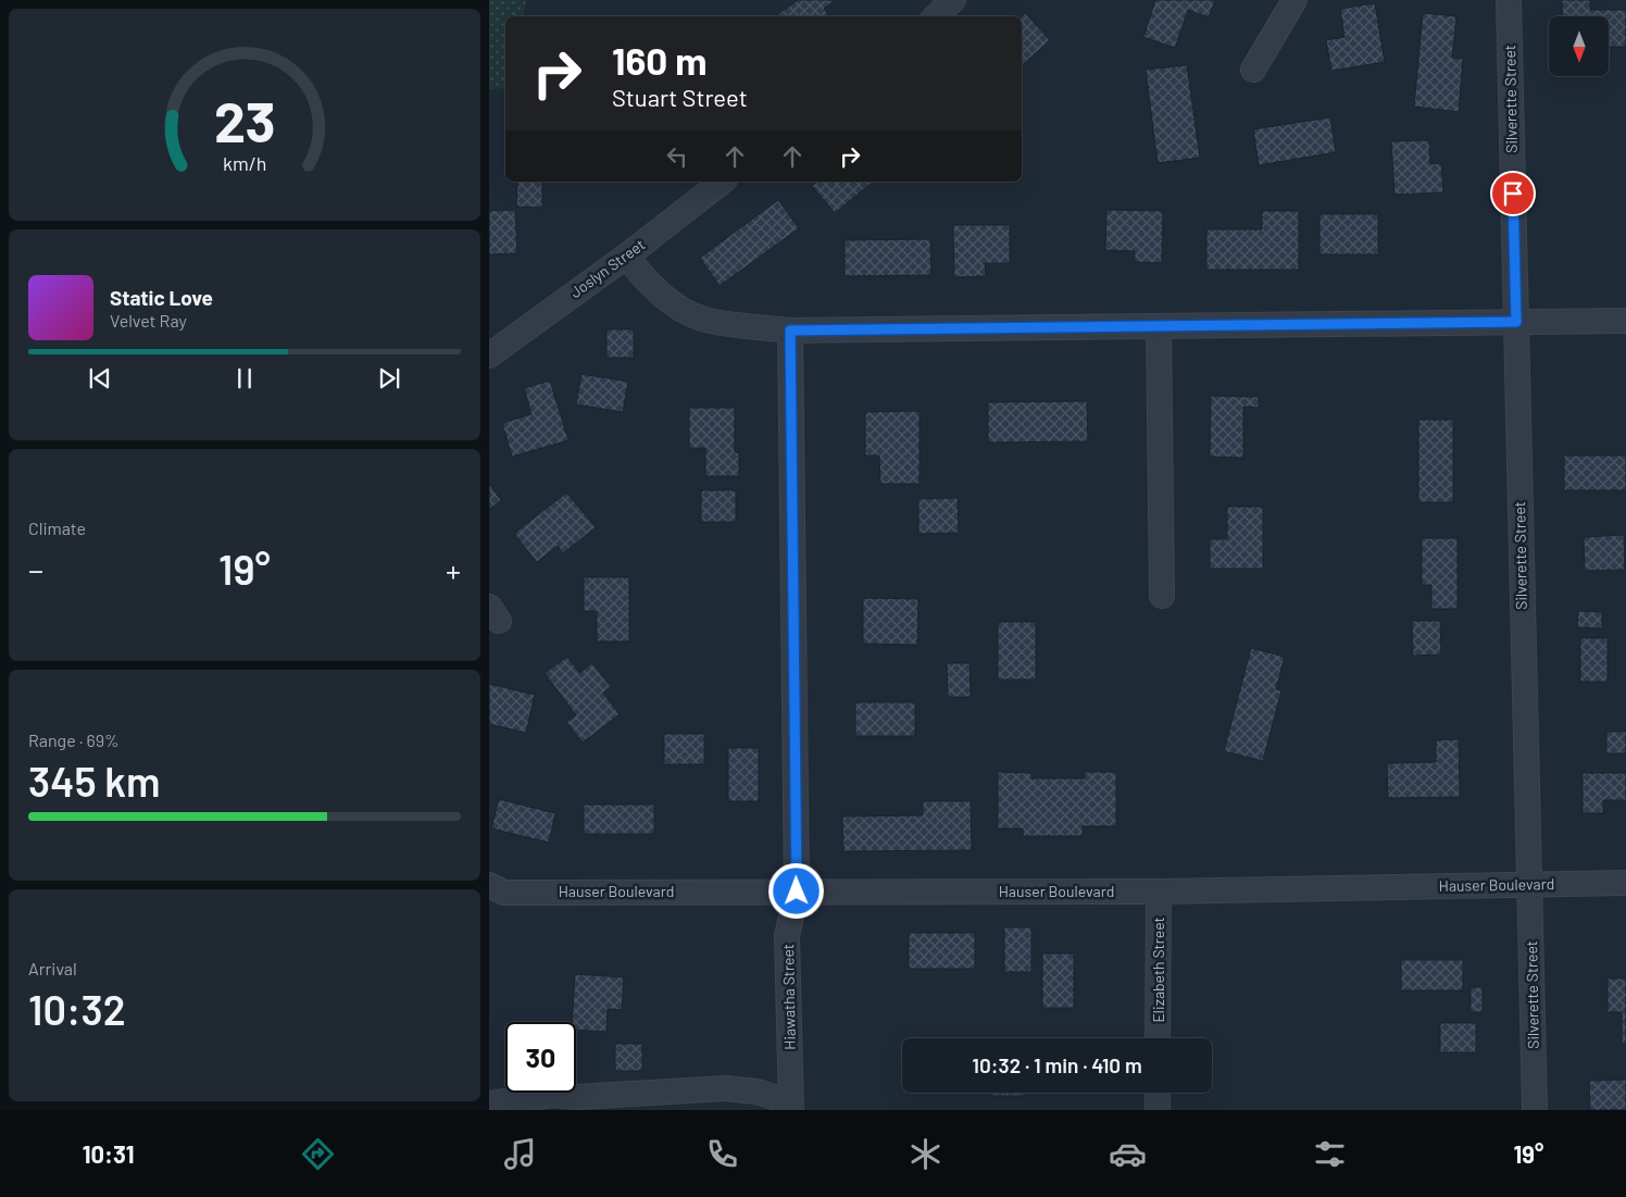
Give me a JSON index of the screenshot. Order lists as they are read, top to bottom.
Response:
{
  "streets": {
    "street": [
      "Silverette Street",
      "Joslyn Street",
      "Hauser Boulevard",
      "Elizabeth Street",
      "Hiawatha Street"
    ]
  },
  "crossings": [
    ["Silverette Street", "Hauser Boulevard"],
    ["Hauser Boulevard", "Elizabeth Street"],
    ["Hauser Boulevard", "Hiawatha Street"]
  ],
  "north": "bottom",
  "page": {
    "turn": ["160 m", "Stuart Street"],
    "song": ["Static Love", "Velvet Ray"],
    "tile": [
      "Climate",
      ["Range · 69%", "345 km"],
      ["Arrival", "10:32"]
    ],
    "heat": ["−", "19°", "+"],
    "limit": "30",
    "trip": "10:32 · 1 min · 410 m",
    "tabs": ["10:31", "19°"],
    "gauge": ["23", "km/h"]
  }
}
